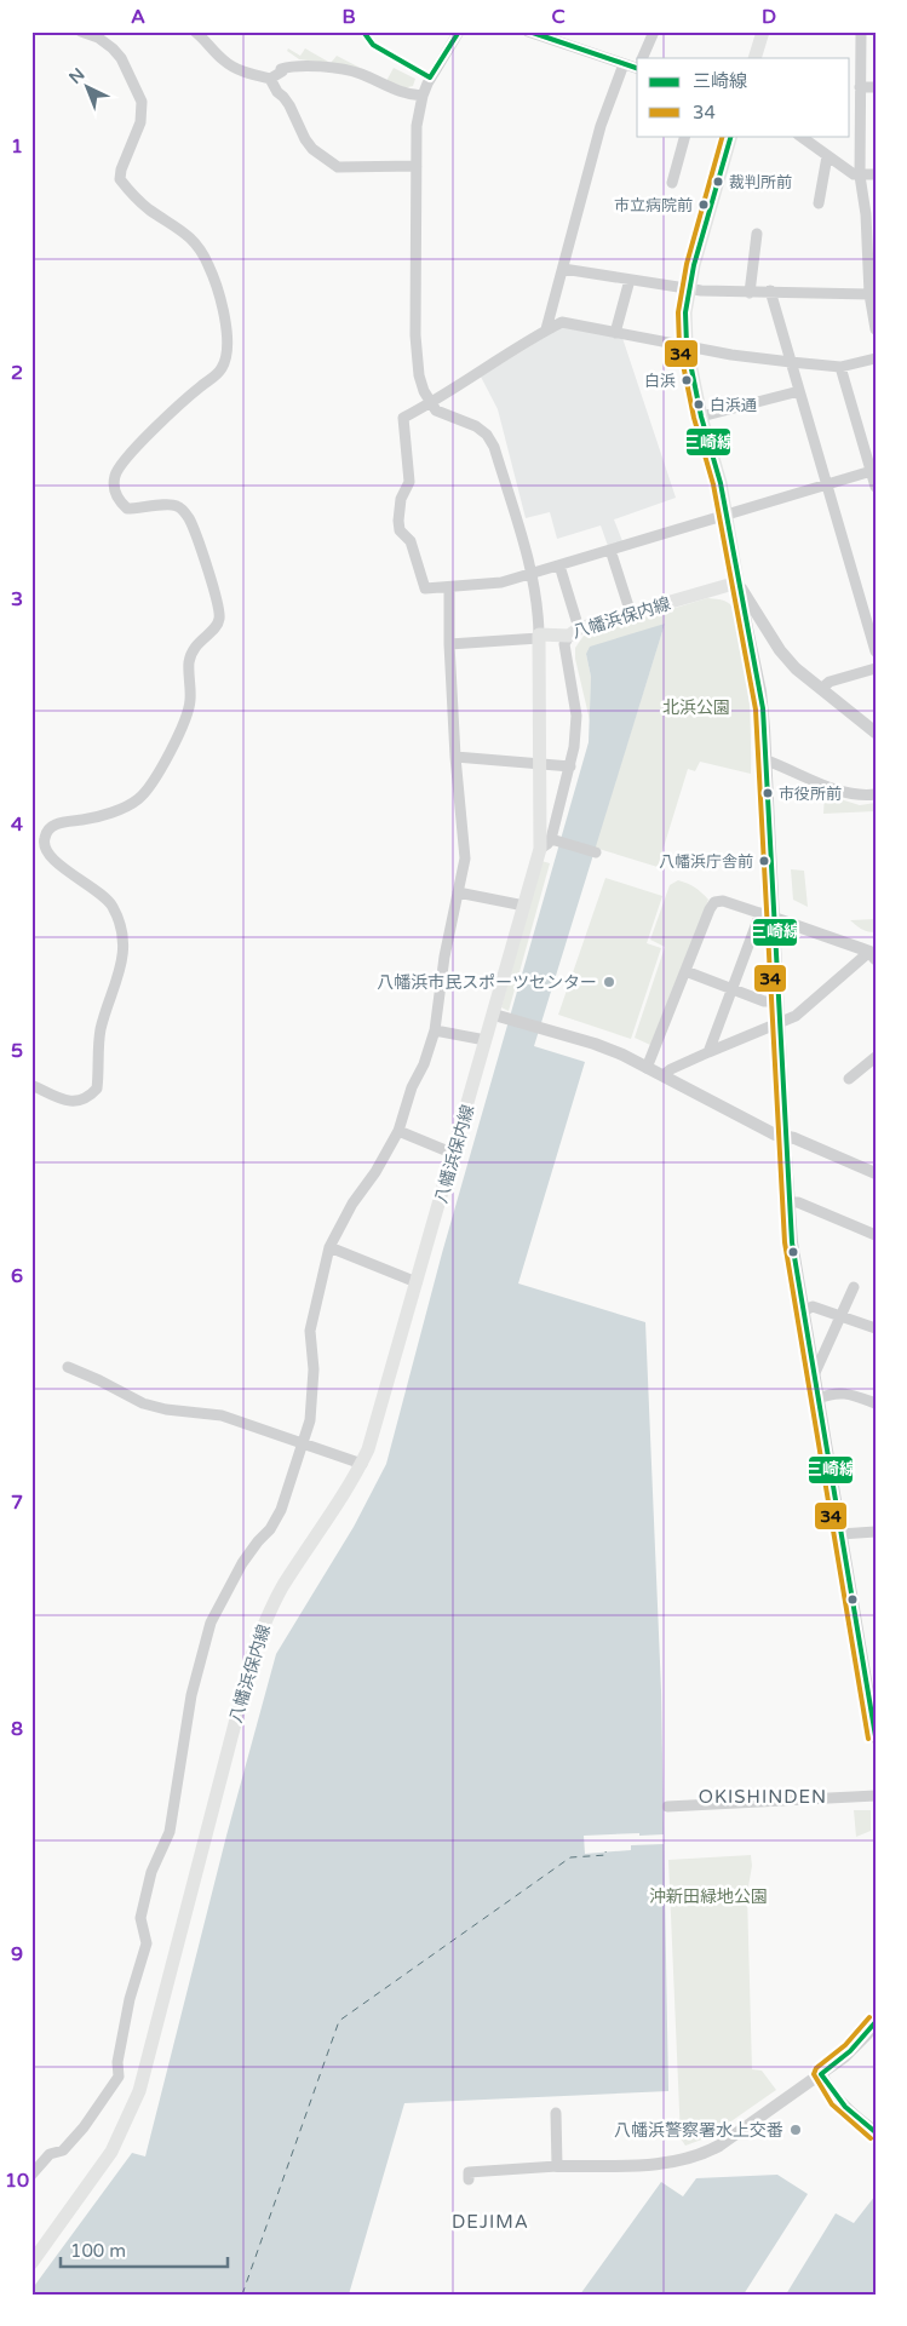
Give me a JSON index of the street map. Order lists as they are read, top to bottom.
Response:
{
  "streets": {
    "main road": ["八幡浜保内線"]
  },
  "districts": ["OKISHINDEN", "DEJIMA"],
  "parks": ["北浜公園", "沖新田緑地公園"],
  "places": [
    "裁判所前",
    "市立病院前",
    "白浜",
    "白浜通",
    "市役所前",
    "八幡浜庁舎前",
    "八幡浜市民スポーツセンター",
    "八幡浜警察署水上交番"
  ],
  "lines": ["transit line 三崎線", "transit line 34"],
  "legend": ["三崎線", "34"],
  "scale_bar": "100 m",
  "north": "top left",
  "grid": {
    "columns": [
      "A",
      "B",
      "C",
      "D"
    ],
    "rows": [
      "1",
      "2",
      "3",
      "4",
      "5",
      "6",
      "7",
      "8",
      "9",
      "10"
    ]
  }
}
